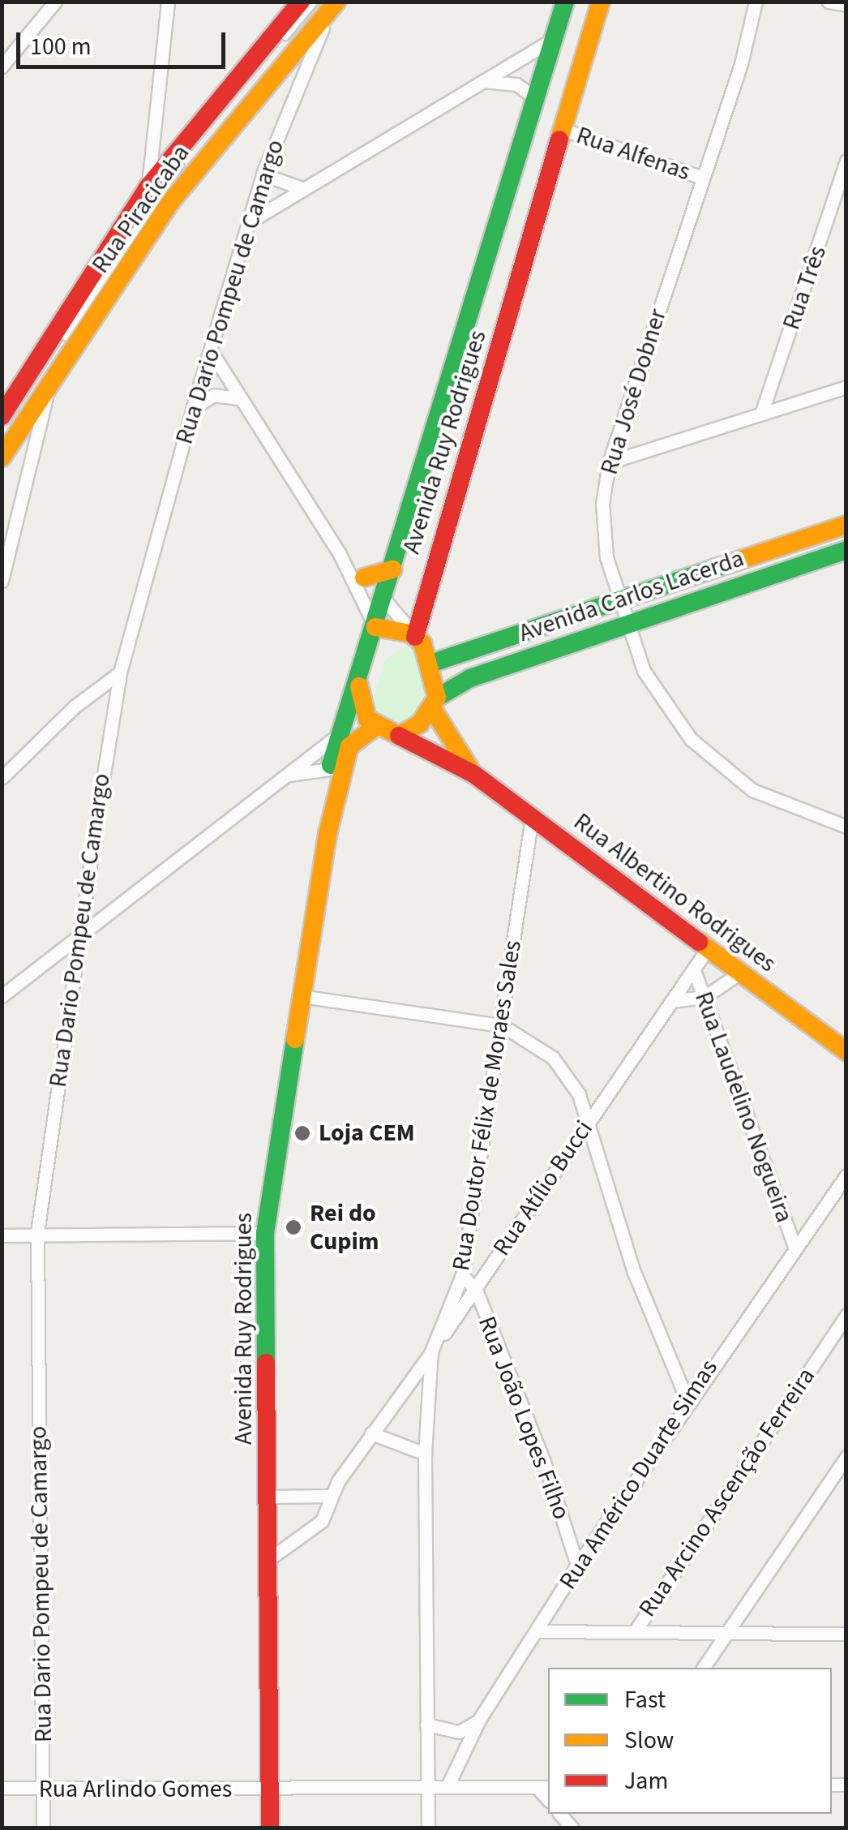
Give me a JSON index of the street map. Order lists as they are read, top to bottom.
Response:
{
  "streets": {
    "main road": [
      "Rua Piracicaba",
      "Avenida Ruy Rodrigues",
      "Avenida Carlos Lacerda",
      "Rua Albertino Rodrigues"
    ],
    "street": [
      "Rua Alfenas",
      "Rua Três",
      "Rua Dario Pompeu de Camargo",
      "Rua José Dobner",
      "Rua Doutor Félix de Moraes Sales",
      "Rua Laudelino Nogueira",
      "Rua Atílio Bucci",
      "Rua João Lopes Filho",
      "Rua Américo Duarte Simas",
      "Rua Arcino Ascenção Ferreira",
      "Rua Arlindo Gomes"
    ]
  },
  "crossings": [
    ["Rua Alfenas", "Rua José Dobner"],
    ["Rua Alfenas", "Avenida Ruy Rodrigues"],
    ["Rua Piracicaba", "Rua Dario Pompeu de Camargo"],
    ["Rua Dario Pompeu de Camargo", "Rua Arlindo Gomes"],
    ["Rua José Dobner", "Avenida Carlos Lacerda"],
    ["Avenida Ruy Rodrigues", "Avenida Carlos Lacerda"],
    ["Avenida Ruy Rodrigues", "Rua Albertino Rodrigues"],
    ["Avenida Ruy Rodrigues", "Rua Atílio Bucci"],
    ["Avenida Ruy Rodrigues", "Rua Arlindo Gomes"],
    ["Avenida Carlos Lacerda", "Rua Albertino Rodrigues"],
    ["Rua Albertino Rodrigues", "Rua Doutor Félix de Moraes Sales"],
    ["Rua Albertino Rodrigues", "Rua Atílio Bucci"],
    ["Rua Doutor Félix de Moraes Sales", "Rua Atílio Bucci"],
    ["Rua Doutor Félix de Moraes Sales", "Rua João Lopes Filho"],
    ["Rua Doutor Félix de Moraes Sales", "Rua Arlindo Gomes"],
    ["Rua Laudelino Nogueira", "Rua Atílio Bucci"],
    ["Rua Laudelino Nogueira", "Rua Américo Duarte Simas"],
    ["Rua Atílio Bucci", "Rua João Lopes Filho"],
    ["Rua João Lopes Filho", "Rua Américo Duarte Simas"],
    ["Rua Américo Duarte Simas", "Rua Arlindo Gomes"]
  ],
  "places": ["Loja CEM", "Rei do Cupim"],
  "legend": ["Fast", "Slow", "Jam"],
  "scale_bar": "100 m"
}
